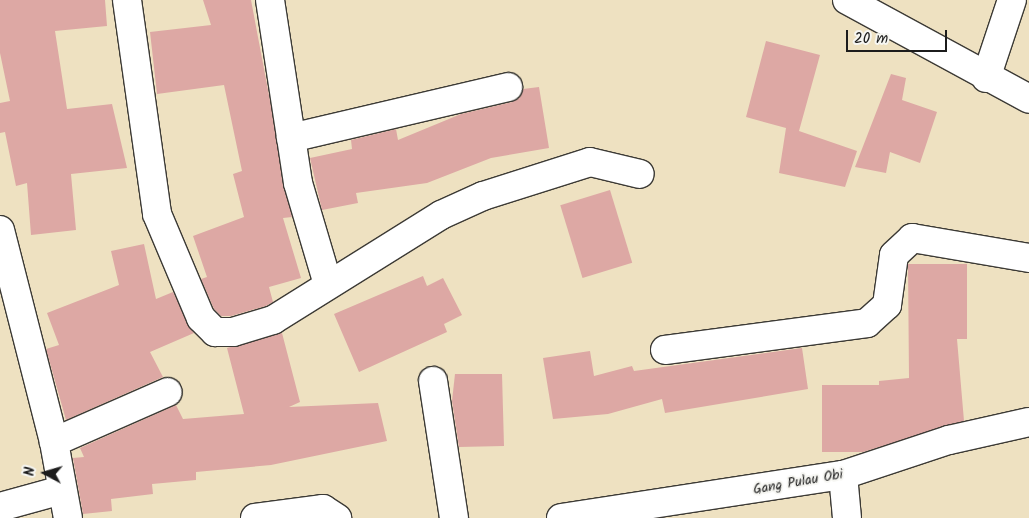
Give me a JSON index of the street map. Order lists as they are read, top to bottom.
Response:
{
  "streets": {
    "street": ["Gang Pulau Obi"]
  },
  "scale_bar": "20 m",
  "north": "left"
}
